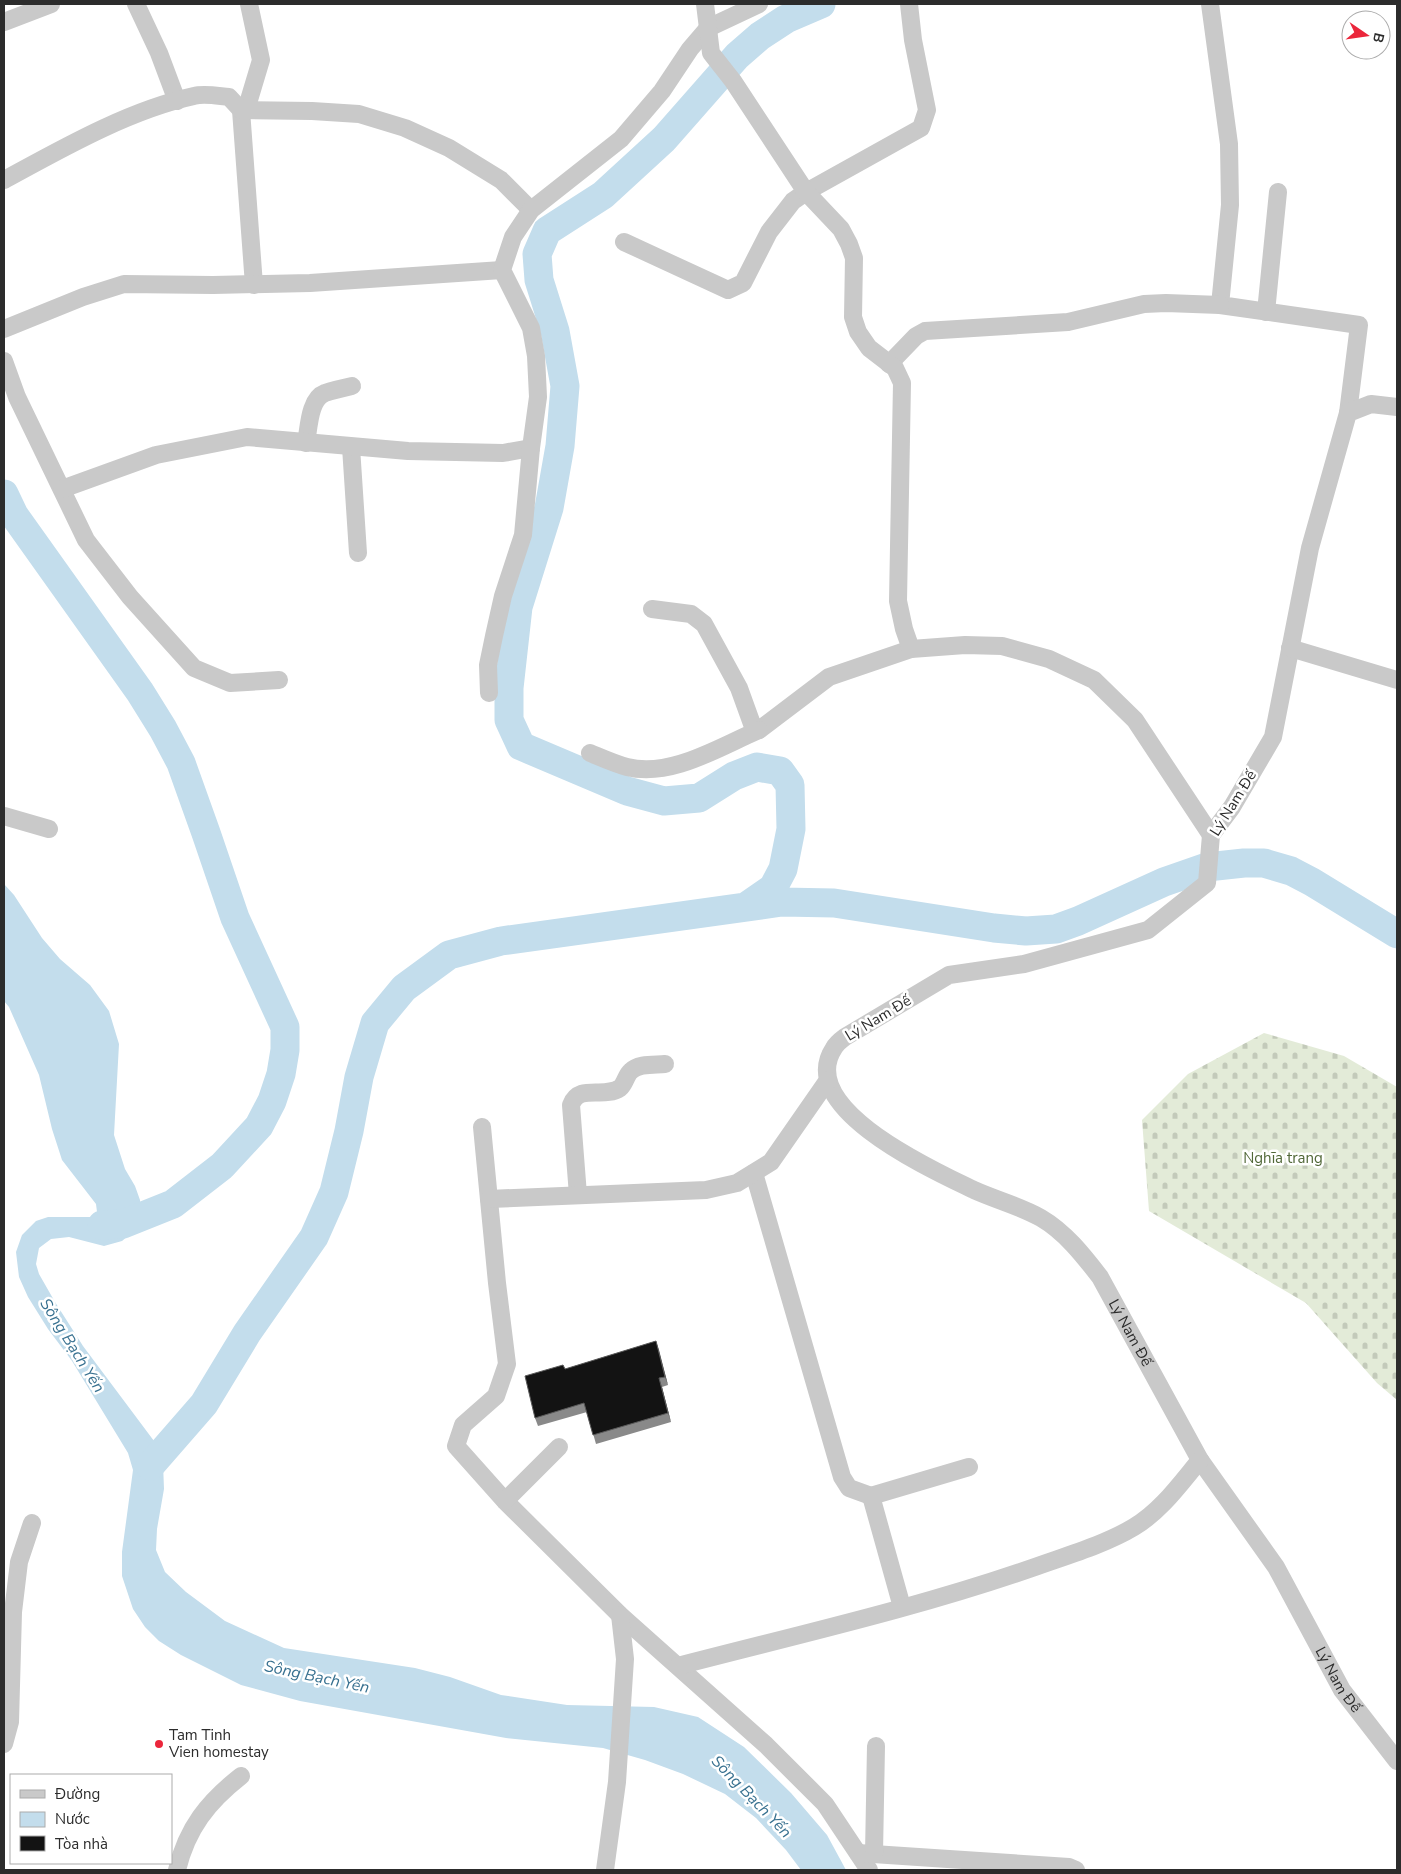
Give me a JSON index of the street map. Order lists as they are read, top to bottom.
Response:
{
  "streets": {
    "street": ["Lý Nam Đế"]
  },
  "water": ["Sông Bạch Yến"],
  "parks": ["Nghĩa trang"],
  "places": ["Tam Tinh Vien homestay"],
  "legend": ["Đường", "Nước", "Tòa nhà"],
  "north": "right"
}
